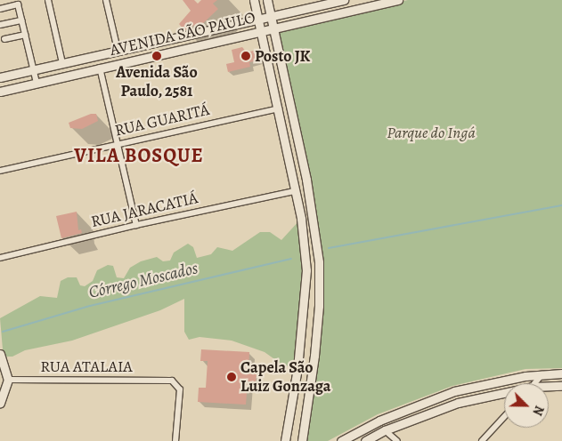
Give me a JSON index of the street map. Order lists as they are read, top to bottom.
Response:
{
  "streets": {
    "main road": ["AVENIDA SÃO PAULO"],
    "street": ["RUA GUARITÁ", "RUA JARACATIÁ", "RUA ATALAIA"]
  },
  "districts": ["VILA BOSQUE"],
  "water": ["Córrego Moscados"],
  "parks": ["Parque do Ingá"],
  "places": ["Avenida São Paulo, 2581", "Posto JK", "Capela São Luiz Gonzaga"],
  "north": "bottom right"
}
